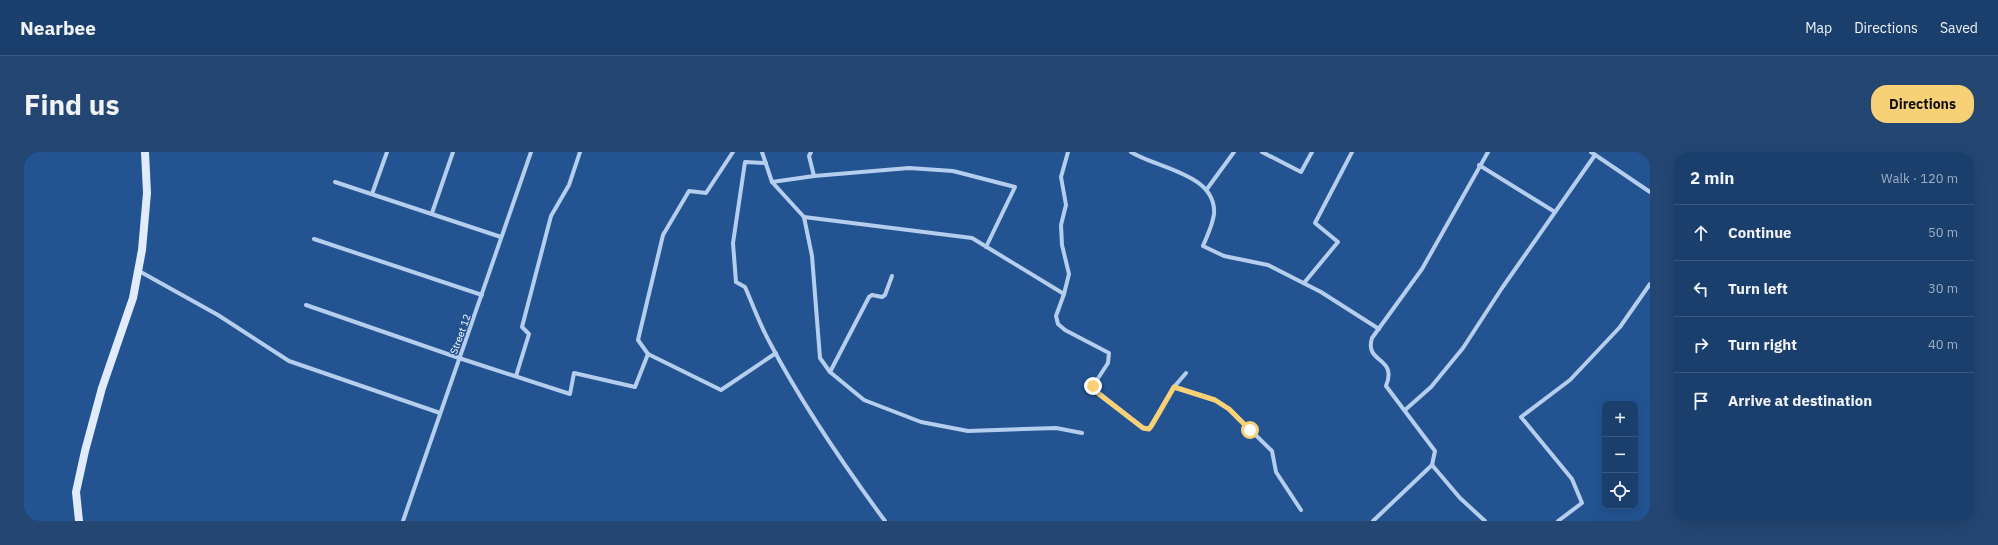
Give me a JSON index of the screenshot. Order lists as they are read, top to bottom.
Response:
{
  "streets": {
    "street": ["Street 12"]
  },
  "page": {
    "header": "Nearbee",
    "nav": ["Map", "Directions", "Saved"],
    "buttons": "Directions",
    "title": "Find us",
    "heading": ["2 min", "Walk · 120 m"],
    "list": [
      ["Continue", "50 m"],
      ["Turn left", "30 m"],
      ["Turn right", "40 m"],
      "Arrive at destination"
    ],
    "map_buttons": ["+", "−"]
  }
}
